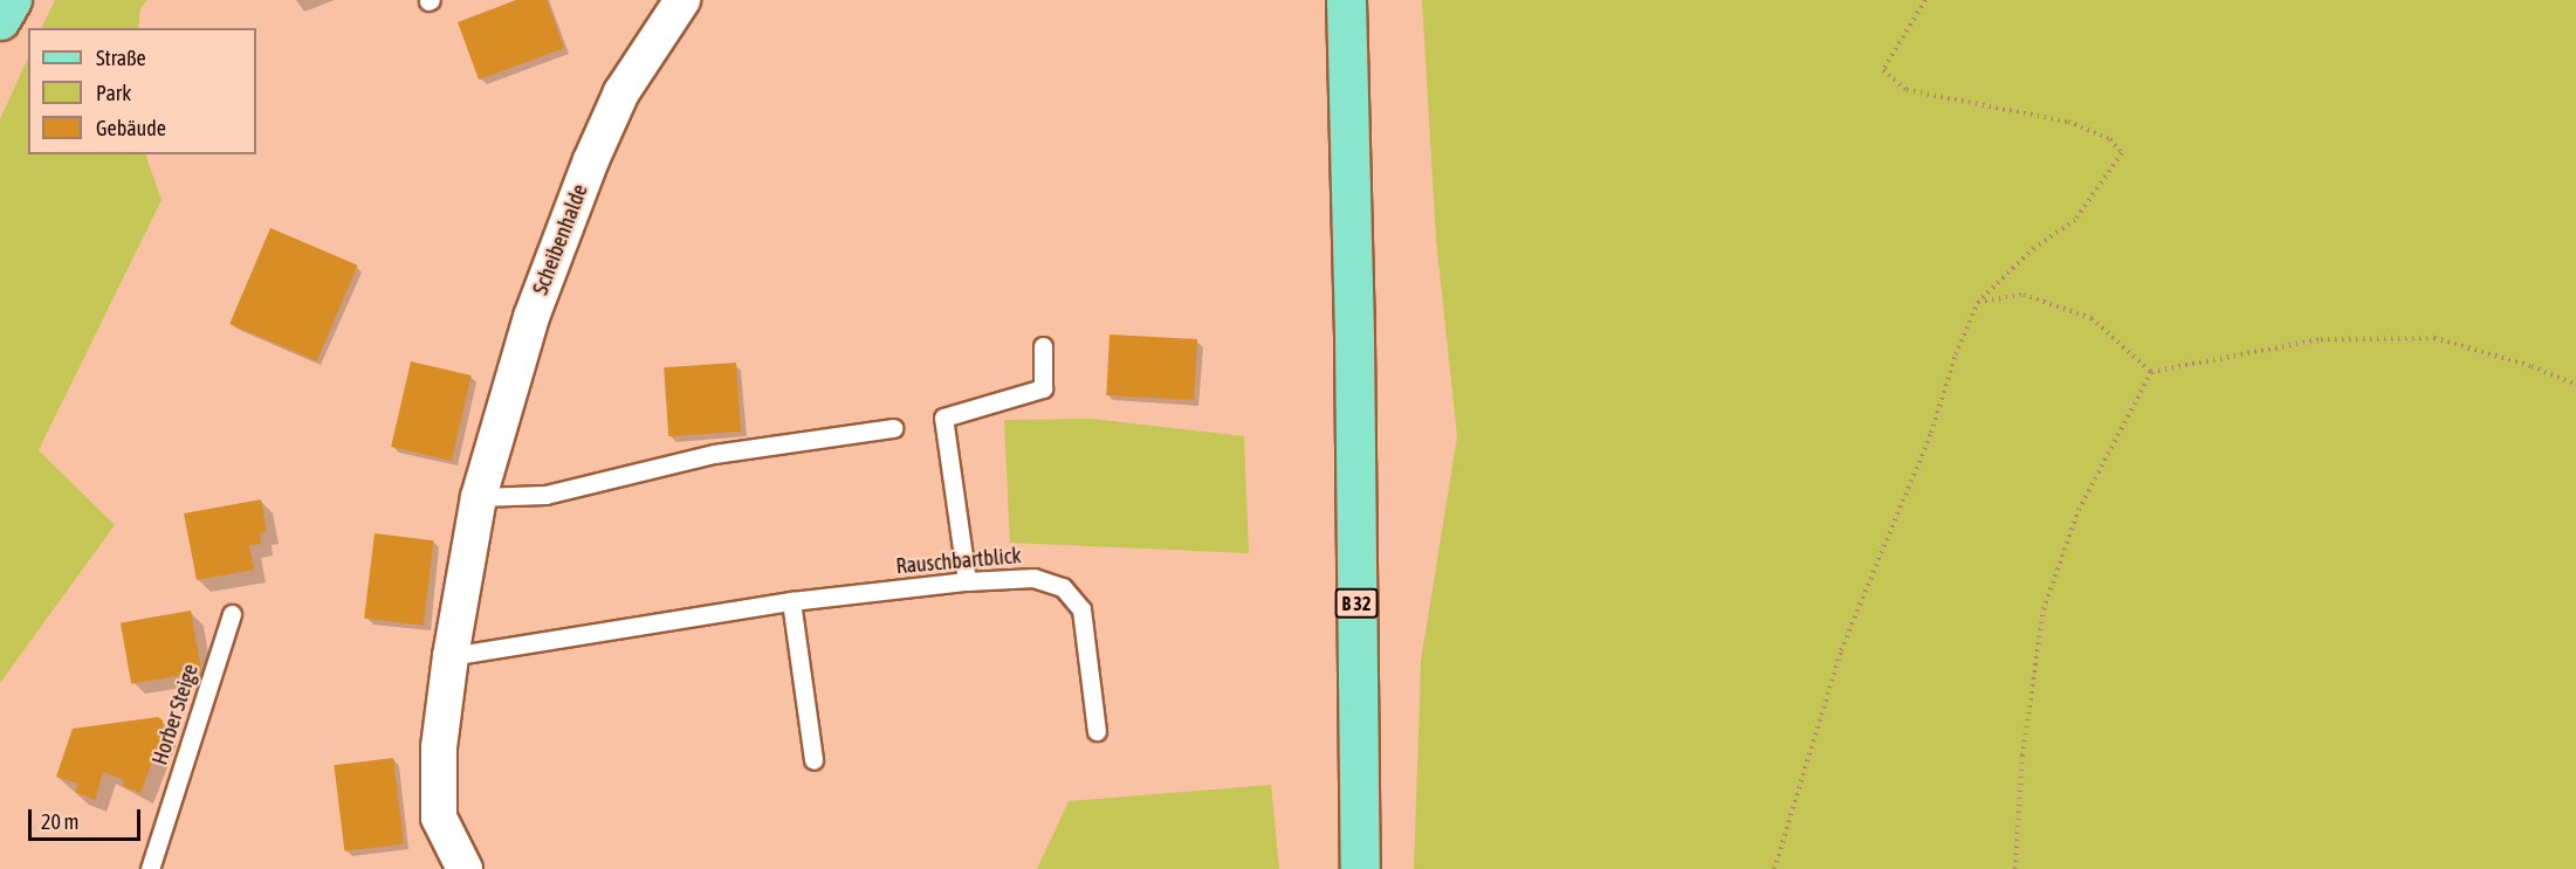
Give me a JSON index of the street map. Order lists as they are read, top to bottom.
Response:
{
  "streets": {
    "main road": ["B 32"],
    "street": ["Scheibenhalde"],
    "lane": ["Rauschbartblick", "Horber Steige"]
  },
  "crossings": [
    ["Scheibenhalde", "Rauschbartblick"]
  ],
  "legend": ["Straße", "Park", "Gebäude"],
  "scale_bar": "20 m"
}
